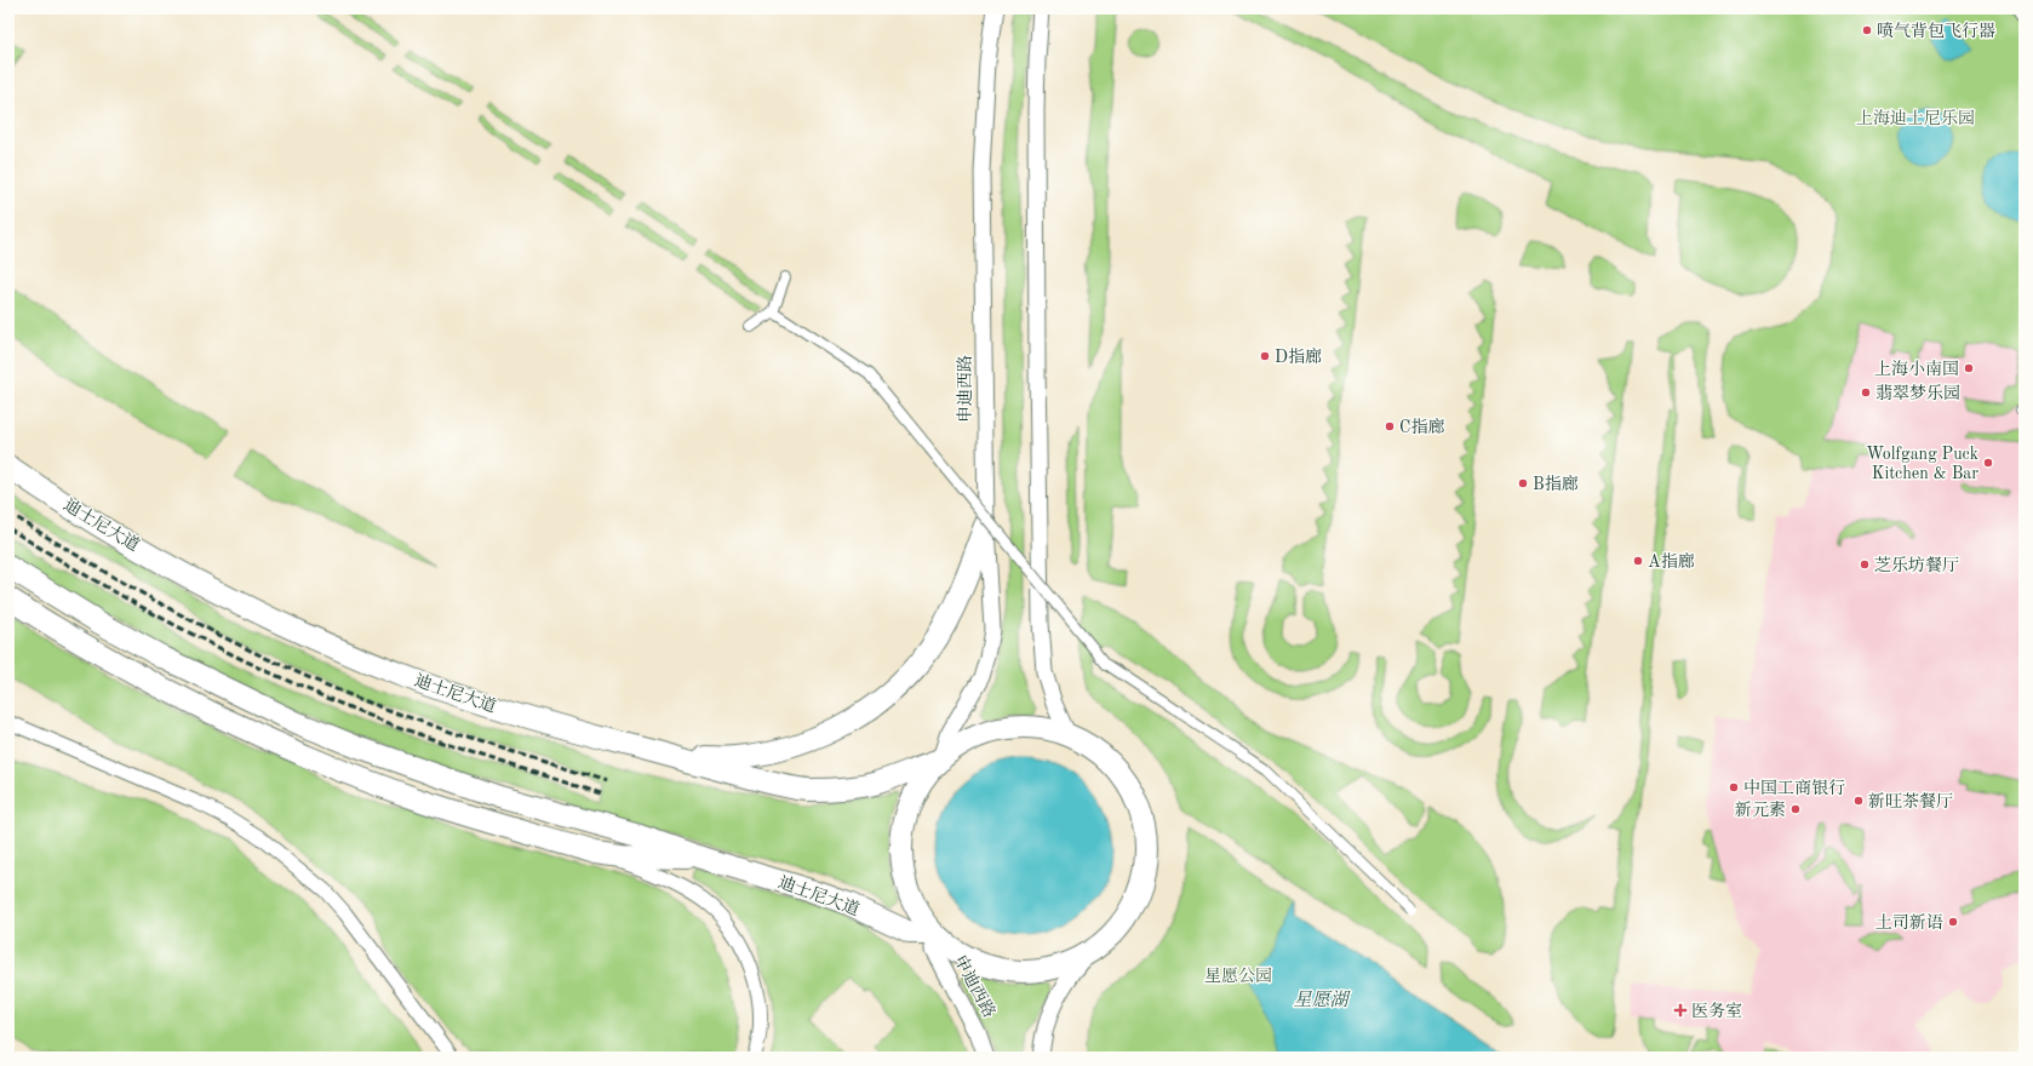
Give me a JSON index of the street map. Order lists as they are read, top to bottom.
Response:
{
  "streets": {
    "highway": ["迪士尼大道"],
    "street": ["申迪西路"]
  },
  "crossings": [
    ["申迪西路", "迪士尼大道"]
  ],
  "water": ["星愿湖"],
  "parks": ["上海迪士尼乐园", "星愿公园"],
  "places": {
    "other": [
      "喷气背包飞行器",
      "D指廊",
      "上海小南国",
      "翡翠梦乐园",
      "C指廊",
      "Wolfgang Puck Kitchen & Bar",
      "B指廊",
      "A指廊",
      "芝乐坊餐厅",
      "中国工商银行",
      "新旺茶餐厅",
      "新元素",
      "土司新语"
    ],
    "health": ["医务室"]
  }
}
